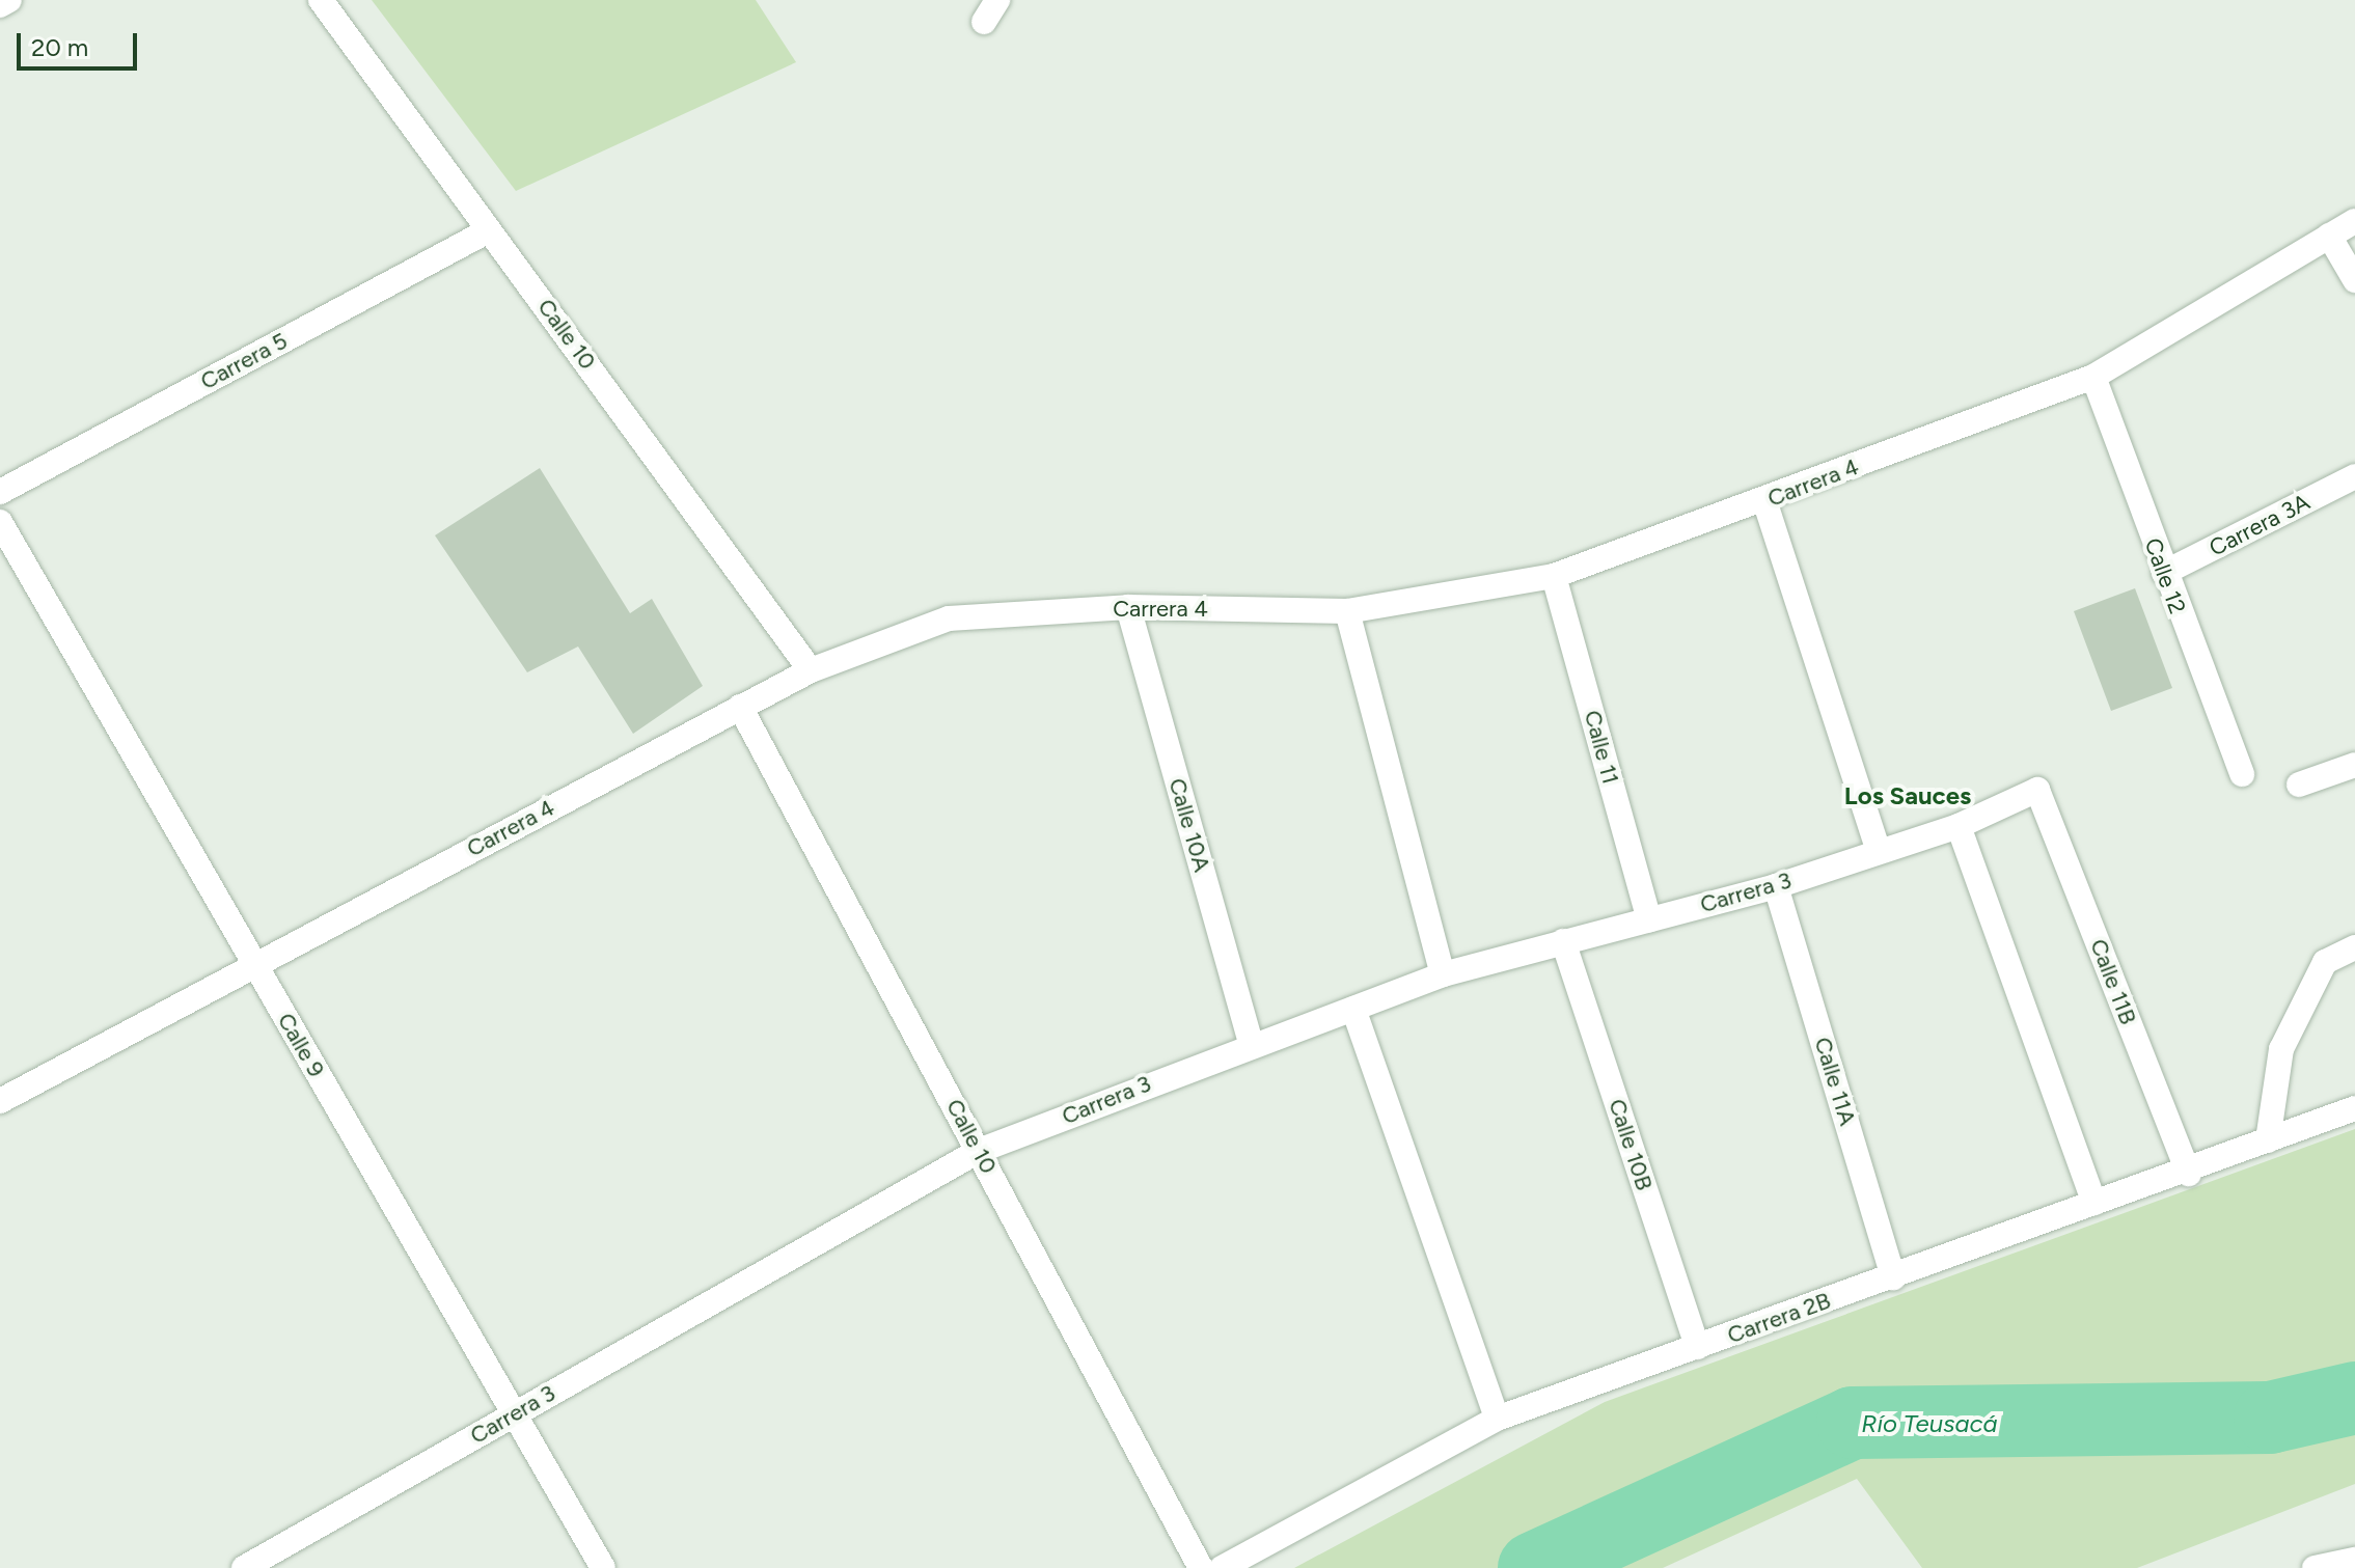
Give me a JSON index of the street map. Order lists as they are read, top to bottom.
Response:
{
  "streets": {
    "street": [
      "Calle 10",
      "Carrera 5",
      "Carrera 4",
      "Carrera 3A",
      "Calle 12",
      "Calle 11",
      "Calle 10A",
      "Carrera 3",
      "Calle 11B",
      "Calle 9",
      "Calle 11A",
      "Calle 10B",
      "Carrera 2B"
    ]
  },
  "crossings": [
    ["Calle 10", "Carrera 5"],
    ["Calle 10", "Carrera 4"],
    ["Calle 10", "Carrera 3"],
    ["Carrera 4", "Calle 12"],
    ["Carrera 4", "Calle 11"],
    ["Carrera 4", "Calle 10A"],
    ["Carrera 4", "Calle 9"],
    ["Carrera 3A", "Calle 12"],
    ["Calle 11", "Carrera 3"],
    ["Calle 10A", "Carrera 3"],
    ["Carrera 3", "Calle 11B"],
    ["Carrera 3", "Calle 9"],
    ["Carrera 3", "Calle 11A"],
    ["Carrera 3", "Calle 10B"],
    ["Calle 11B", "Carrera 2B"],
    ["Calle 11A", "Carrera 2B"],
    ["Calle 10B", "Carrera 2B"]
  ],
  "districts": ["Los Sauces"],
  "water": ["Río Teusacá"],
  "scale_bar": "20 m"
}
